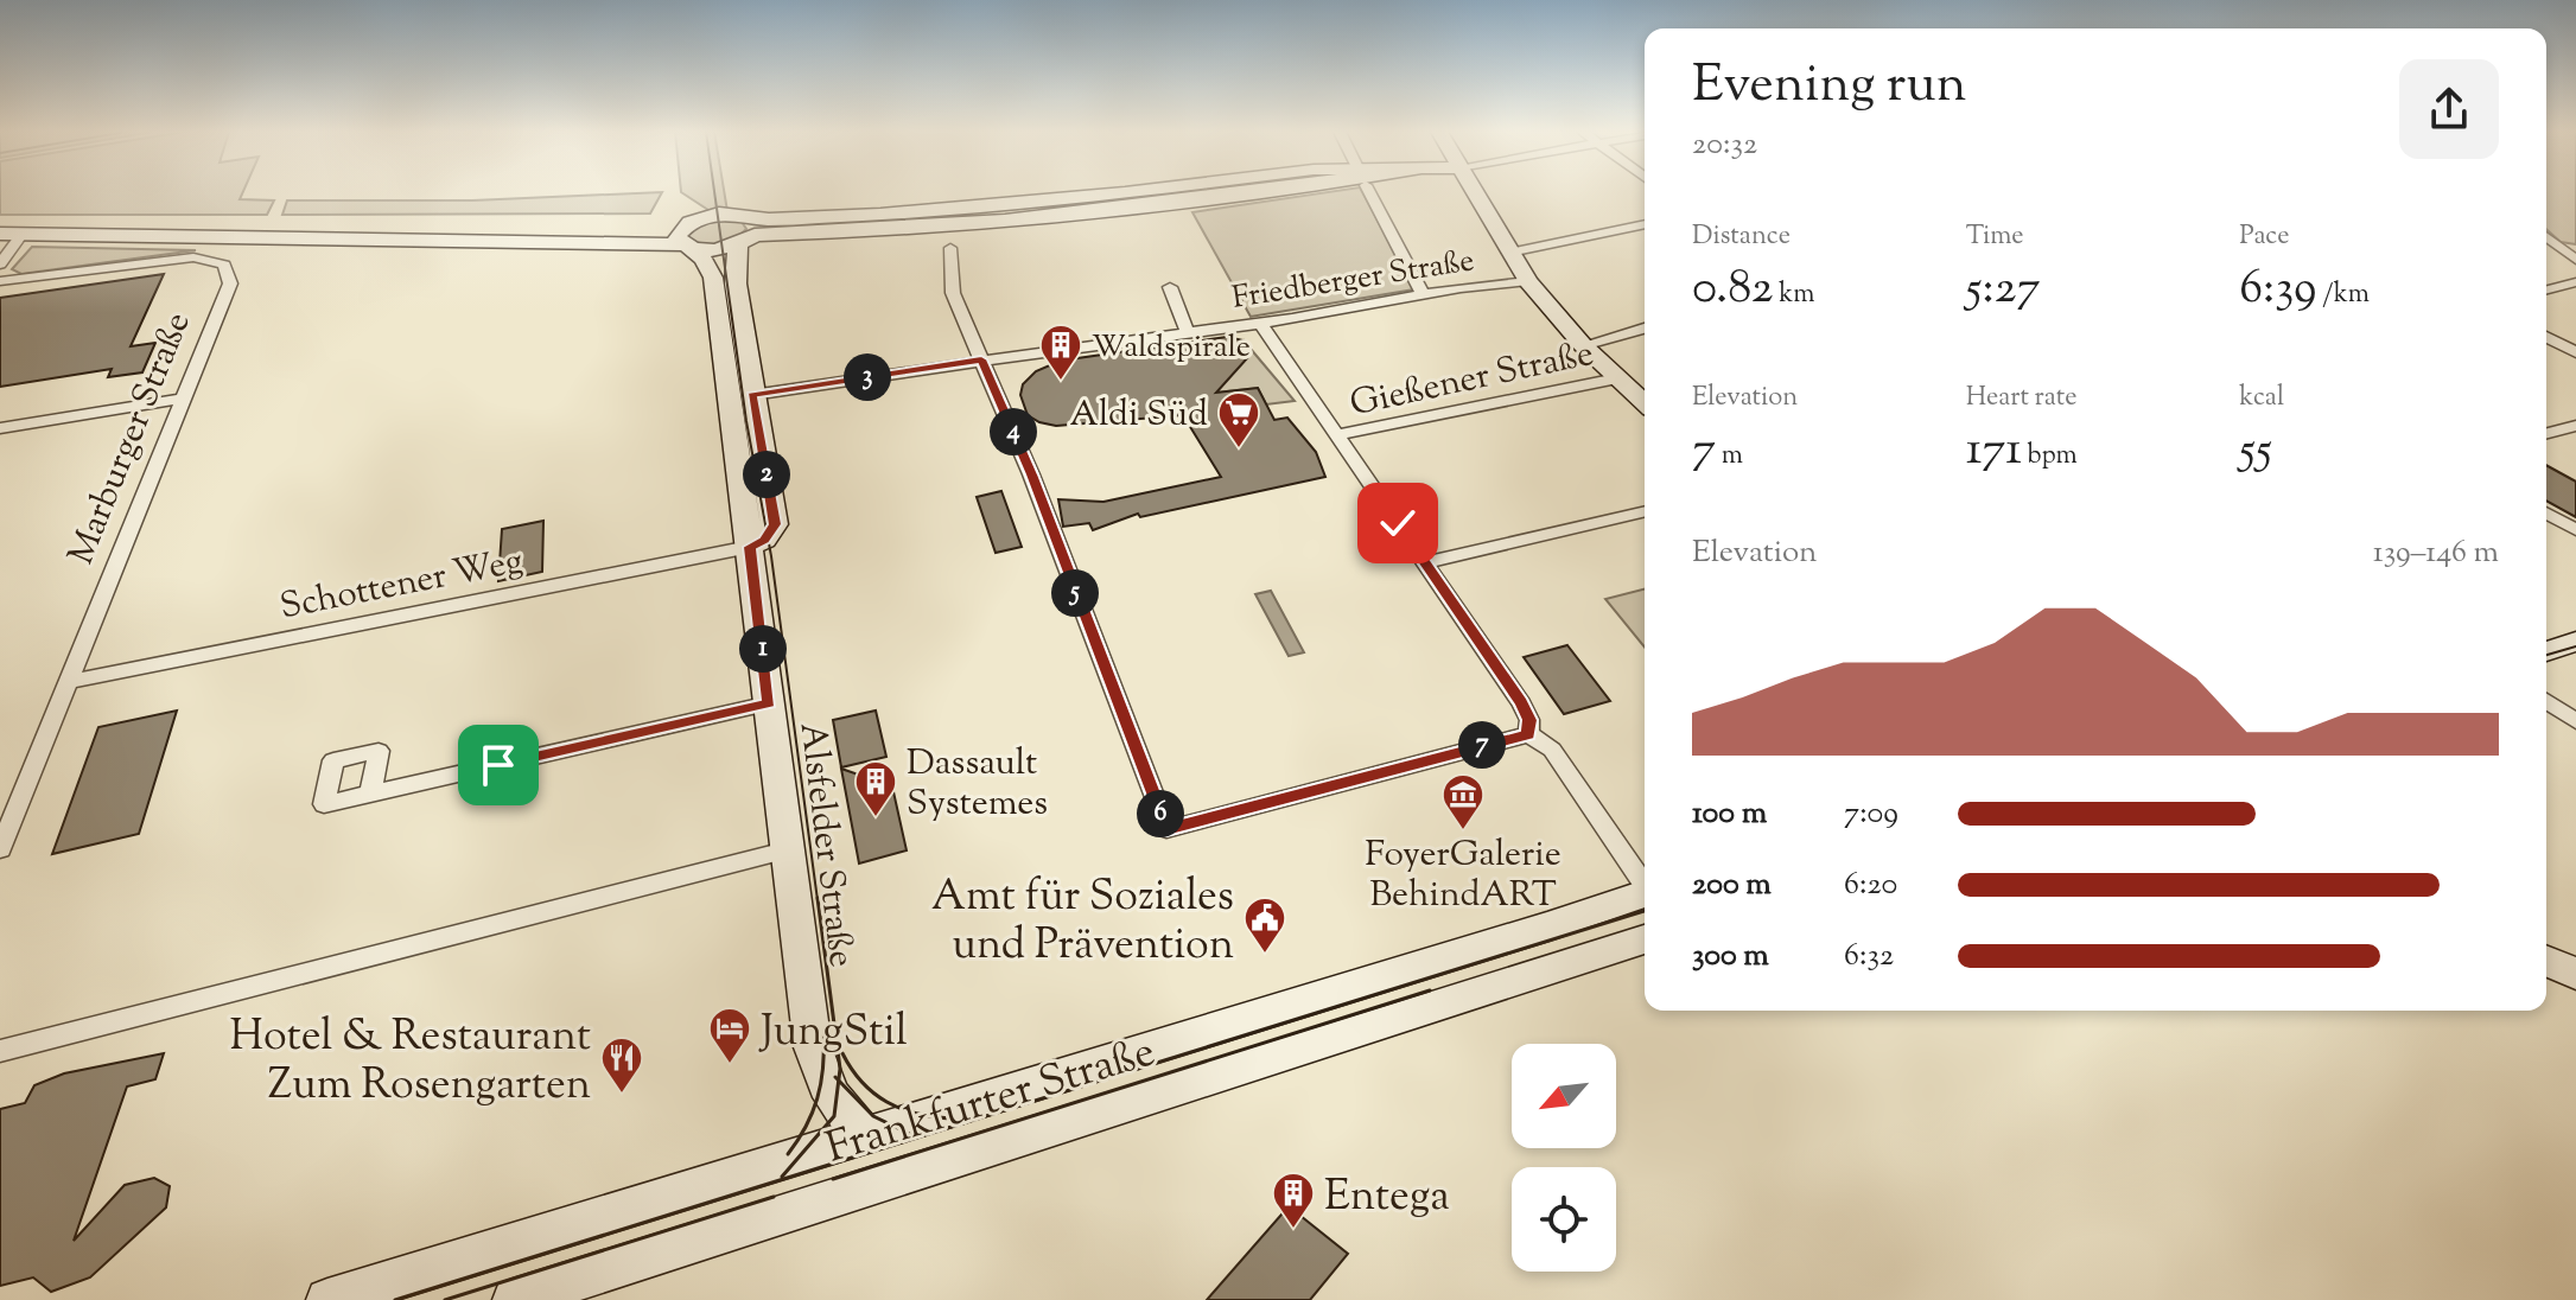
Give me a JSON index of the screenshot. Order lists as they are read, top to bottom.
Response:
{
  "streets": {
    "street": [
      "Friedberger Straße",
      "Gießener Straße",
      "Marburger Straße",
      "Schottener Weg",
      "Alsfelder Straße",
      "Frankfurter Straße"
    ]
  },
  "crossings": [
    ["Marburger Straße", "Schottener Weg"],
    ["Schottener Weg", "Alsfelder Straße"],
    ["Alsfelder Straße", "Frankfurter Straße"]
  ],
  "places": {
    "building": ["Waldspirale", "Dassault Systemes", "Entega"],
    "supermarket": ["Aldi Süd"],
    "museum": ["FoyerGalerie BehindART"],
    "public building": ["Amt für Soziales und Prävention"],
    "hotel": ["JungStil"],
    "restaurant": ["Hotel & Restaurant Zum Rosengarten"]
  },
  "north": "bottom left",
  "page": {
    "heading": ["Evening run", "20:32"],
    "stats": [
      ["Distance", "0.82 km"],
      ["Time", "5:27"],
      ["Pace", "6:39 /km"],
      ["Elevation", "7 m"],
      ["Heart rate", "171 bpm"],
      ["kcal", "55"]
    ],
    "pins": [
      "3",
      "4",
      "2",
      "5",
      "1",
      "7",
      "6"
    ],
    "chart": ["Elevation", "139–146 m"],
    "list": [
      {
        "name": "100 m",
        "note": "7:09"
      },
      {
        "name": "200 m",
        "note": "6:20"
      },
      {
        "name": "300 m",
        "note": "6:32"
      }
    ]
  }
}
